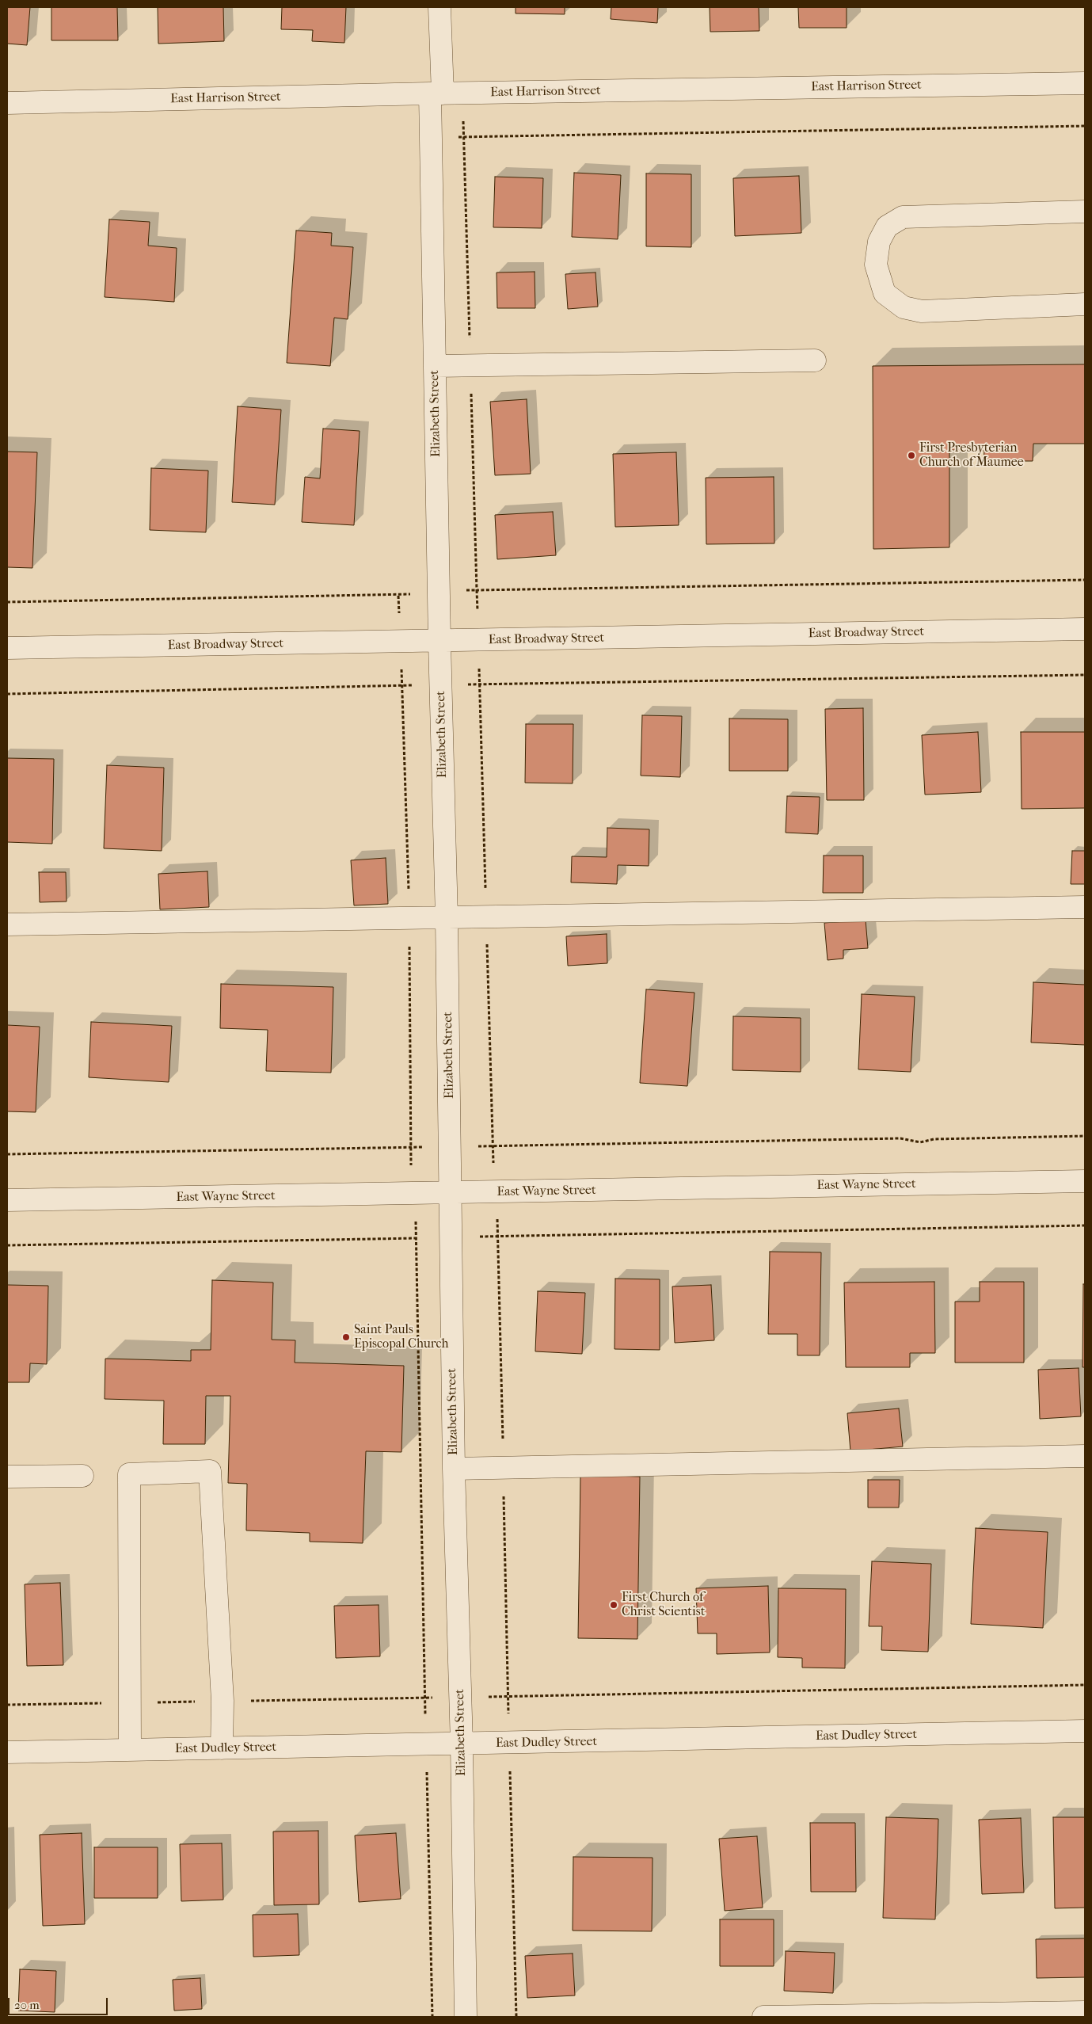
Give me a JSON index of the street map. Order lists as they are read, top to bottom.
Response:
{
  "streets": {
    "street": [
      "East Harrison Street",
      "Elizabeth Street",
      "East Broadway Street",
      "East Wayne Street",
      "East Dudley Street"
    ]
  },
  "crossings": [
    ["East Harrison Street", "Elizabeth Street"],
    ["Elizabeth Street", "East Broadway Street"],
    ["Elizabeth Street", "East Wayne Street"],
    ["Elizabeth Street", "East Dudley Street"]
  ],
  "places": ["First Presbyterian Church of Maumee", "Saint Pauls Episcopal Church", "First Church of Christ Scientist"],
  "scale_bar": "20 m"
}
